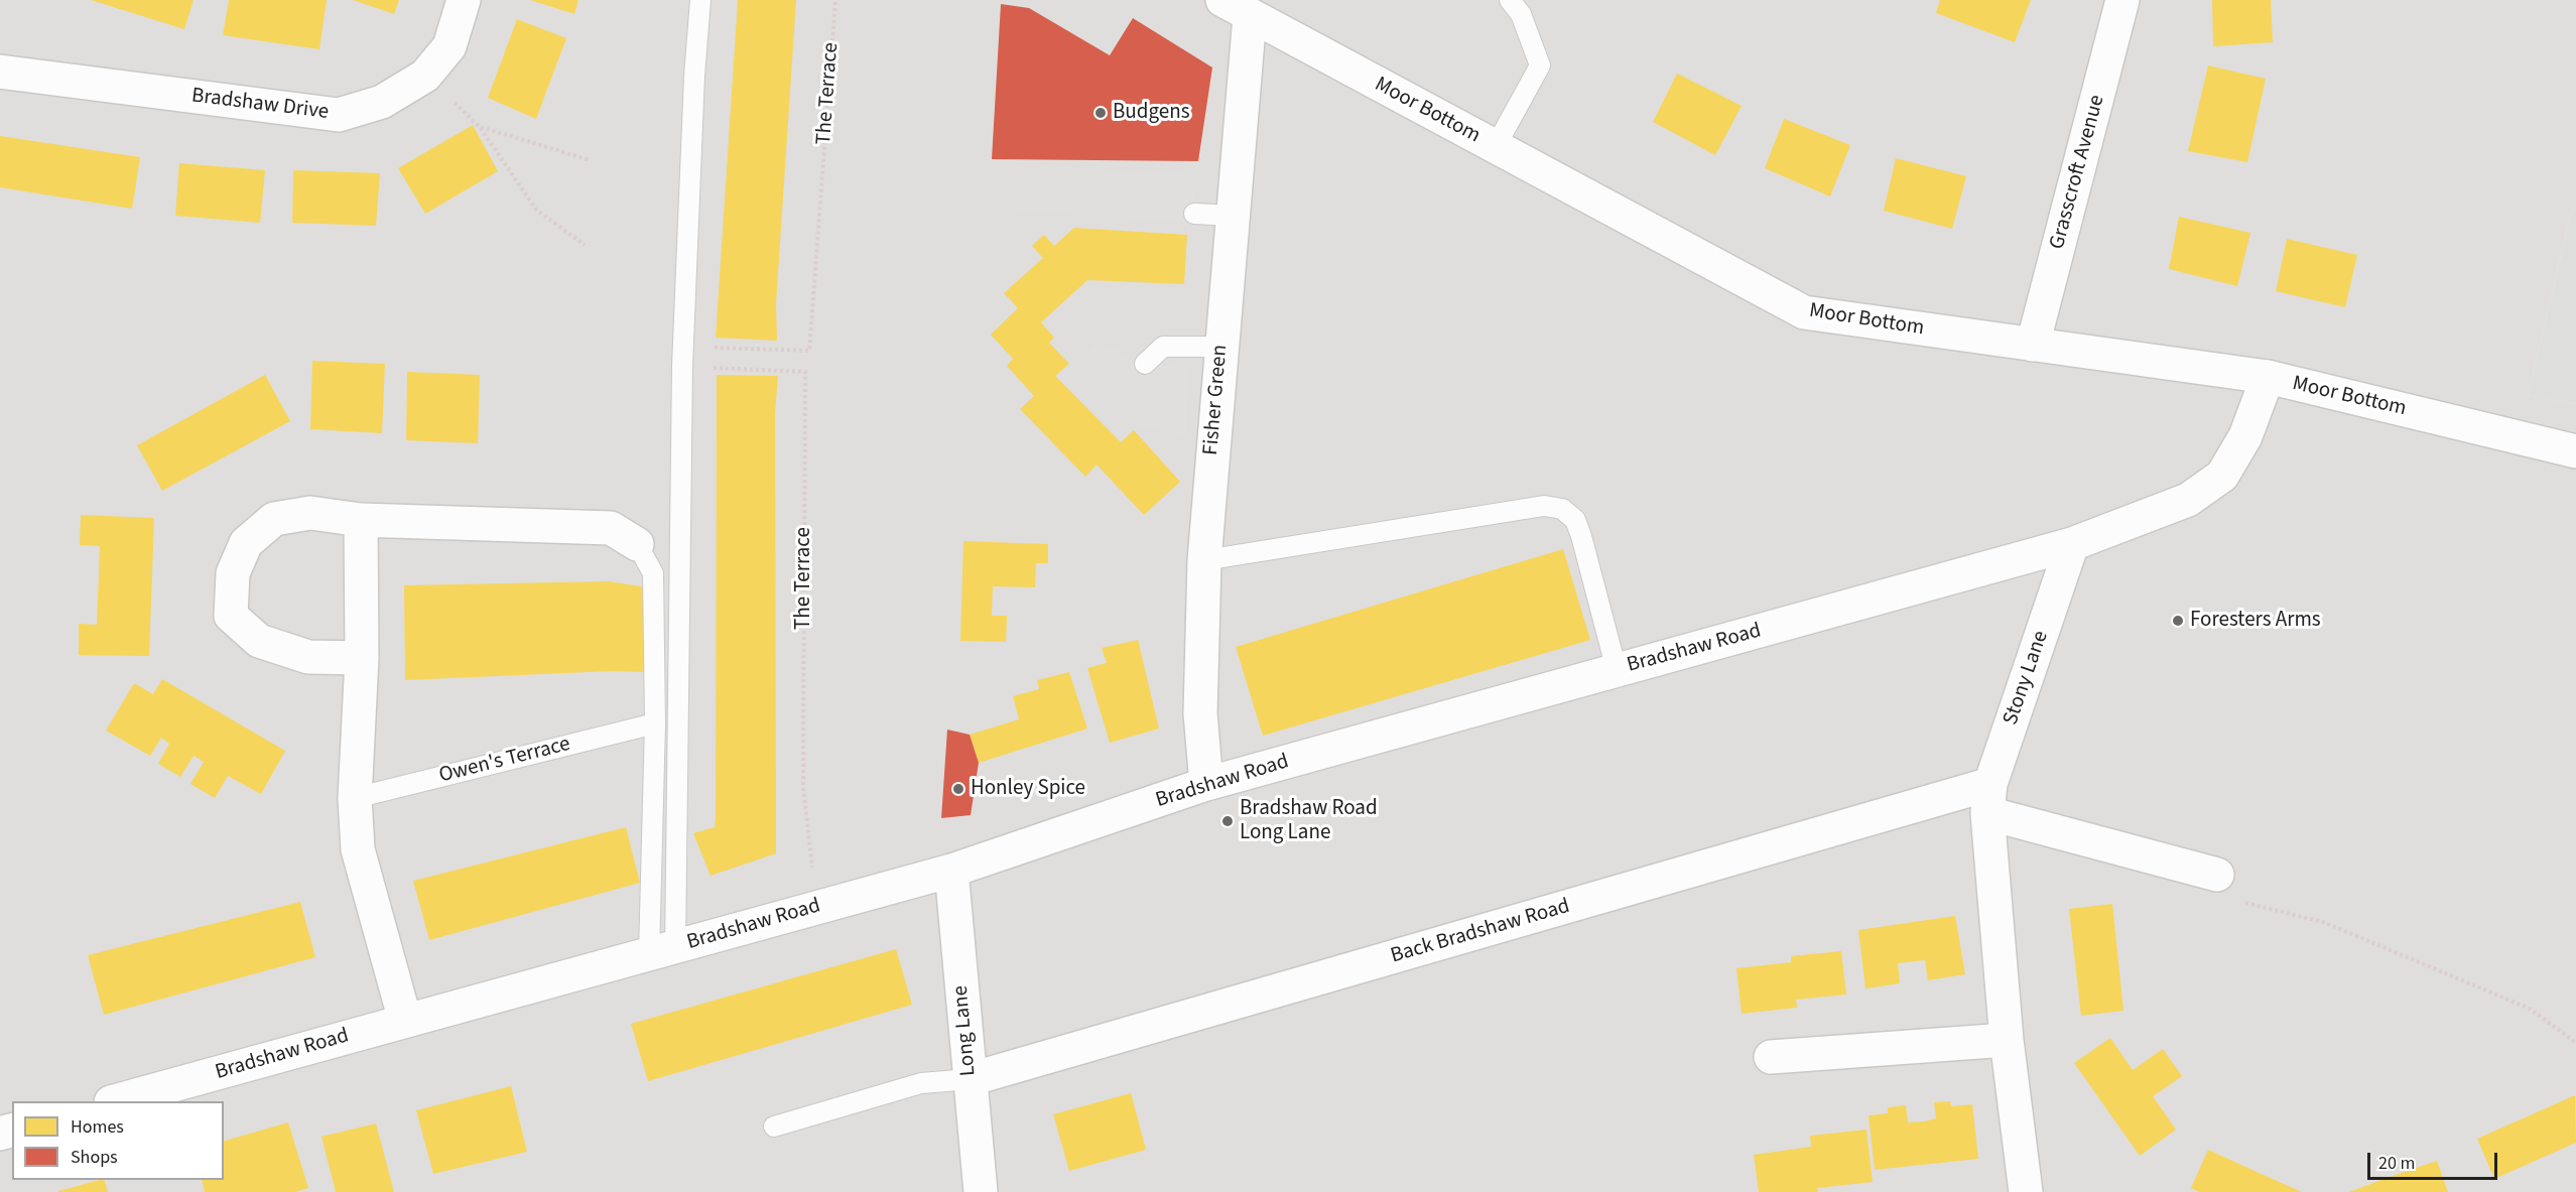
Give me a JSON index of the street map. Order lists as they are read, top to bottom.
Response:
{
  "streets": {
    "street": [
      "Bradshaw Drive",
      "Moor Bottom",
      "Grasscroft Avenue",
      "Fisher Green",
      "Bradshaw Road",
      "Stony Lane",
      "Back Bradshaw Road",
      "Long Lane"
    ],
    "lane": ["Owen's Terrace"],
    "path": ["The Terrace"]
  },
  "crossings": [
    ["The Terrace", "Bradshaw Road"],
    ["Moor Bottom", "Grasscroft Avenue"],
    ["Moor Bottom", "Fisher Green"],
    ["Moor Bottom", "Bradshaw Road"],
    ["Fisher Green", "Bradshaw Road"],
    ["Bradshaw Road", "Stony Lane"],
    ["Bradshaw Road", "Long Lane"],
    ["Stony Lane", "Back Bradshaw Road"],
    ["Back Bradshaw Road", "Long Lane"]
  ],
  "places": [
    "Budgens",
    "Foresters Arms",
    "Honley Spice",
    "Bradshaw Road Long Lane"
  ],
  "legend": ["Homes", "Shops"],
  "scale_bar": "20 m"
}
